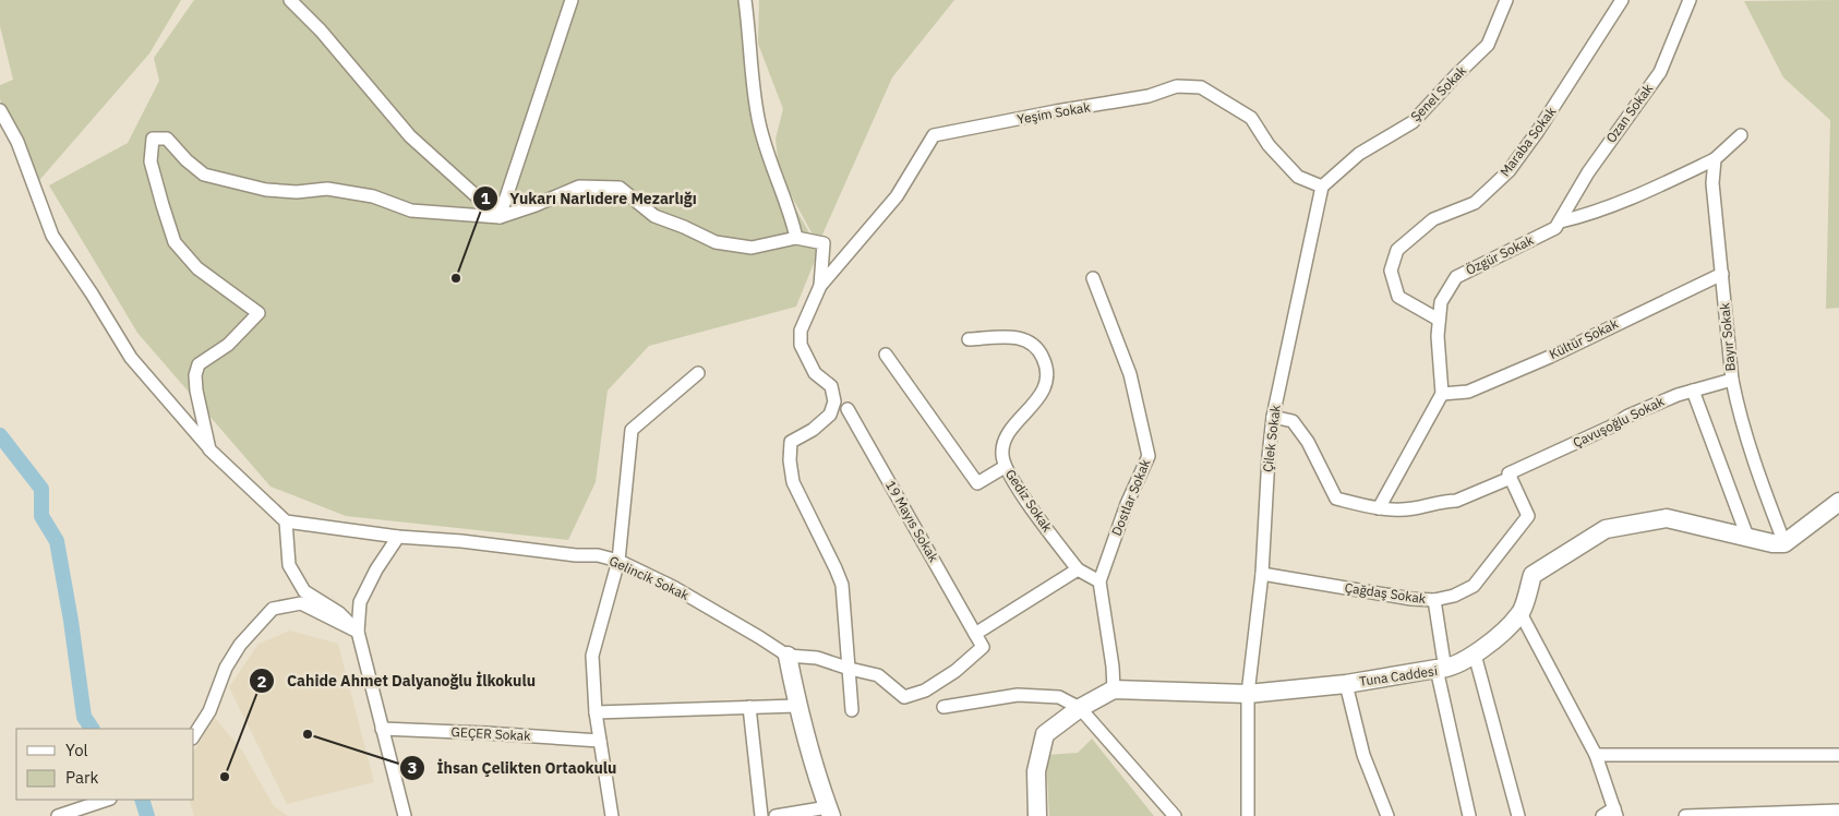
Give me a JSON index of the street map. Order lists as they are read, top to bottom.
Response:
{
  "streets": {
    "street": [
      "Şenel Sokak",
      "Yeşim Sokak",
      "Ozan Sokak",
      "Maraba Sokak",
      "Özgür Sokak",
      "Bayır Sokak",
      "Kültür Sokak",
      "Çavuşoğlu Sokak",
      "Çilek Sokak",
      "Dostlar Sokak",
      "Gediz Sokak",
      "19 Mayıs Sokak",
      "Gelincik Sokak",
      "Çağdaş Sokak",
      "Tuna Caddesi",
      "GEÇER Sokak"
    ]
  },
  "crossings": [
    ["Şenel Sokak", "Yeşim Sokak"],
    ["Şenel Sokak", "Çilek Sokak"],
    ["Yeşim Sokak", "Çilek Sokak"],
    ["Ozan Sokak", "Özgür Sokak"],
    ["Maraba Sokak", "Özgür Sokak"],
    ["Özgür Sokak", "Bayır Sokak"],
    ["Özgür Sokak", "Kültür Sokak"],
    ["Bayır Sokak", "Kültür Sokak"],
    ["Bayır Sokak", "Çavuşoğlu Sokak"],
    ["Çavuşoğlu Sokak", "Çağdaş Sokak"],
    ["Çilek Sokak", "Çağdaş Sokak"],
    ["Çilek Sokak", "Tuna Caddesi"],
    ["Dostlar Sokak", "Tuna Caddesi"]
  ],
  "places": ["Yukarı Narlıdere Mezarlığı", "İhsan Çelikten Ortaokulu", "Cahide Ahmet Dalyanoğlu İlkokulu"],
  "legend": ["Yol", "Park"]
}
